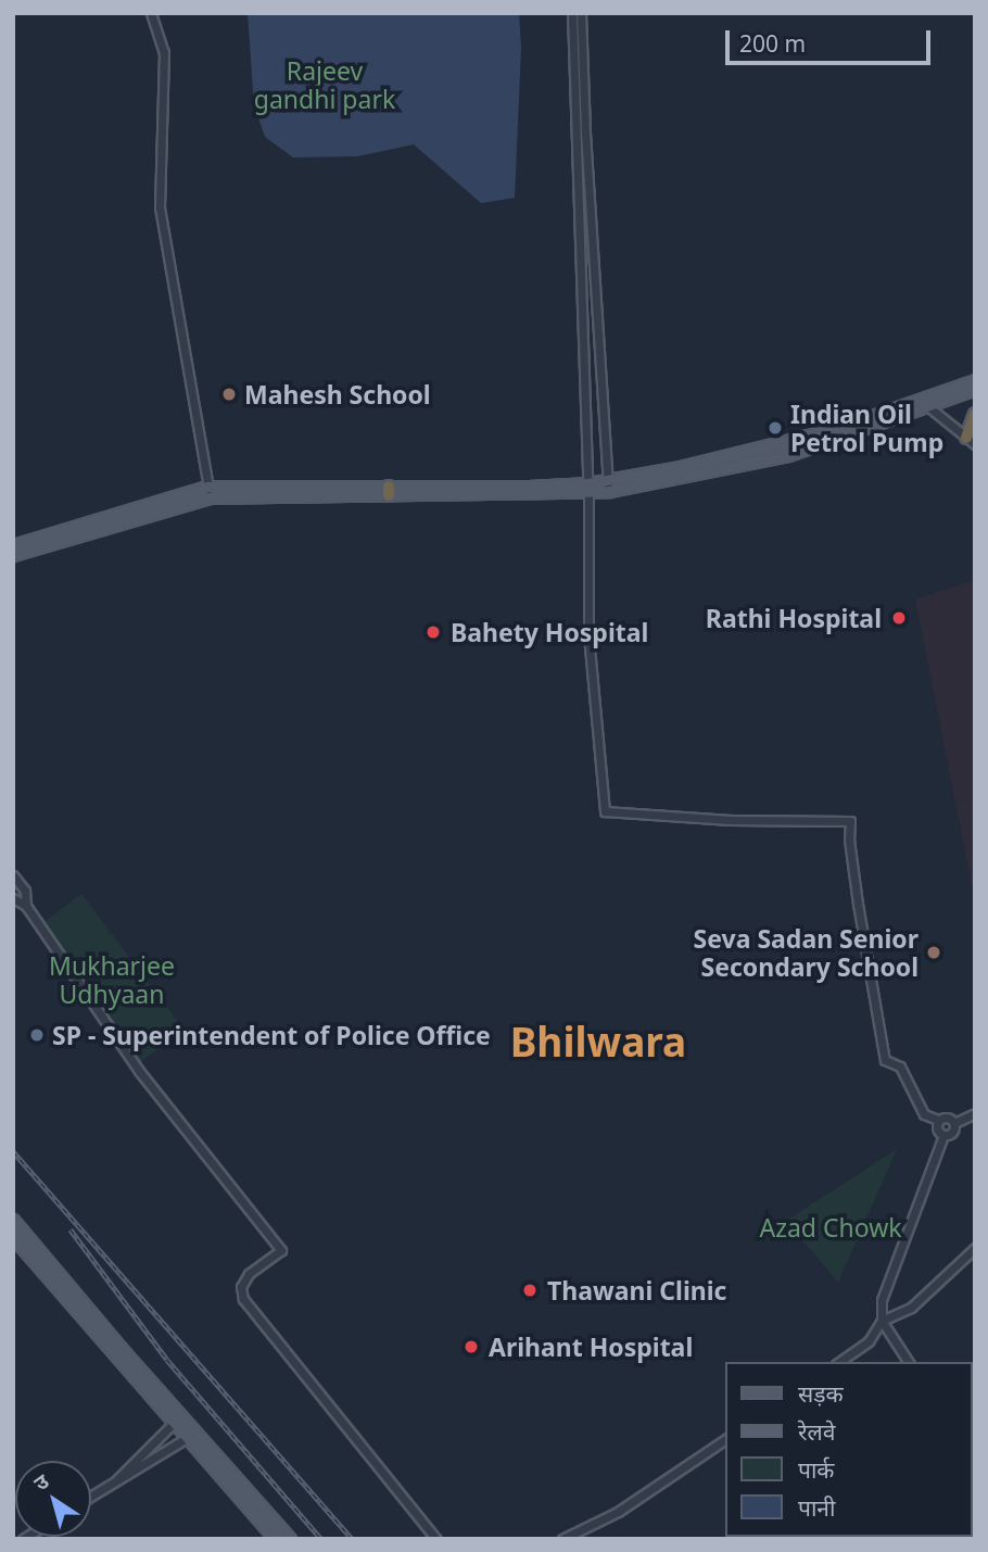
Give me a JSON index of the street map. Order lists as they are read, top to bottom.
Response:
{
  "districts": ["Bhilwara"],
  "parks": ["Rajeev gandhi park", "Mukharjee Udhyaan", "Azad Chowk"],
  "places": [
    "Mahesh School",
    "Indian Oil Petrol Pump",
    "Rathi Hospital",
    "Bahety Hospital",
    "Seva Sadan Senior Secondary School",
    "SP - Superintendent of Police Office",
    "Thawani Clinic",
    "Arihant Hospital"
  ],
  "legend": [
    "सड़क",
    "रेलवे",
    "पार्क",
    "पानी"
  ],
  "scale_bar": "200 m",
  "north": "top left"
}
